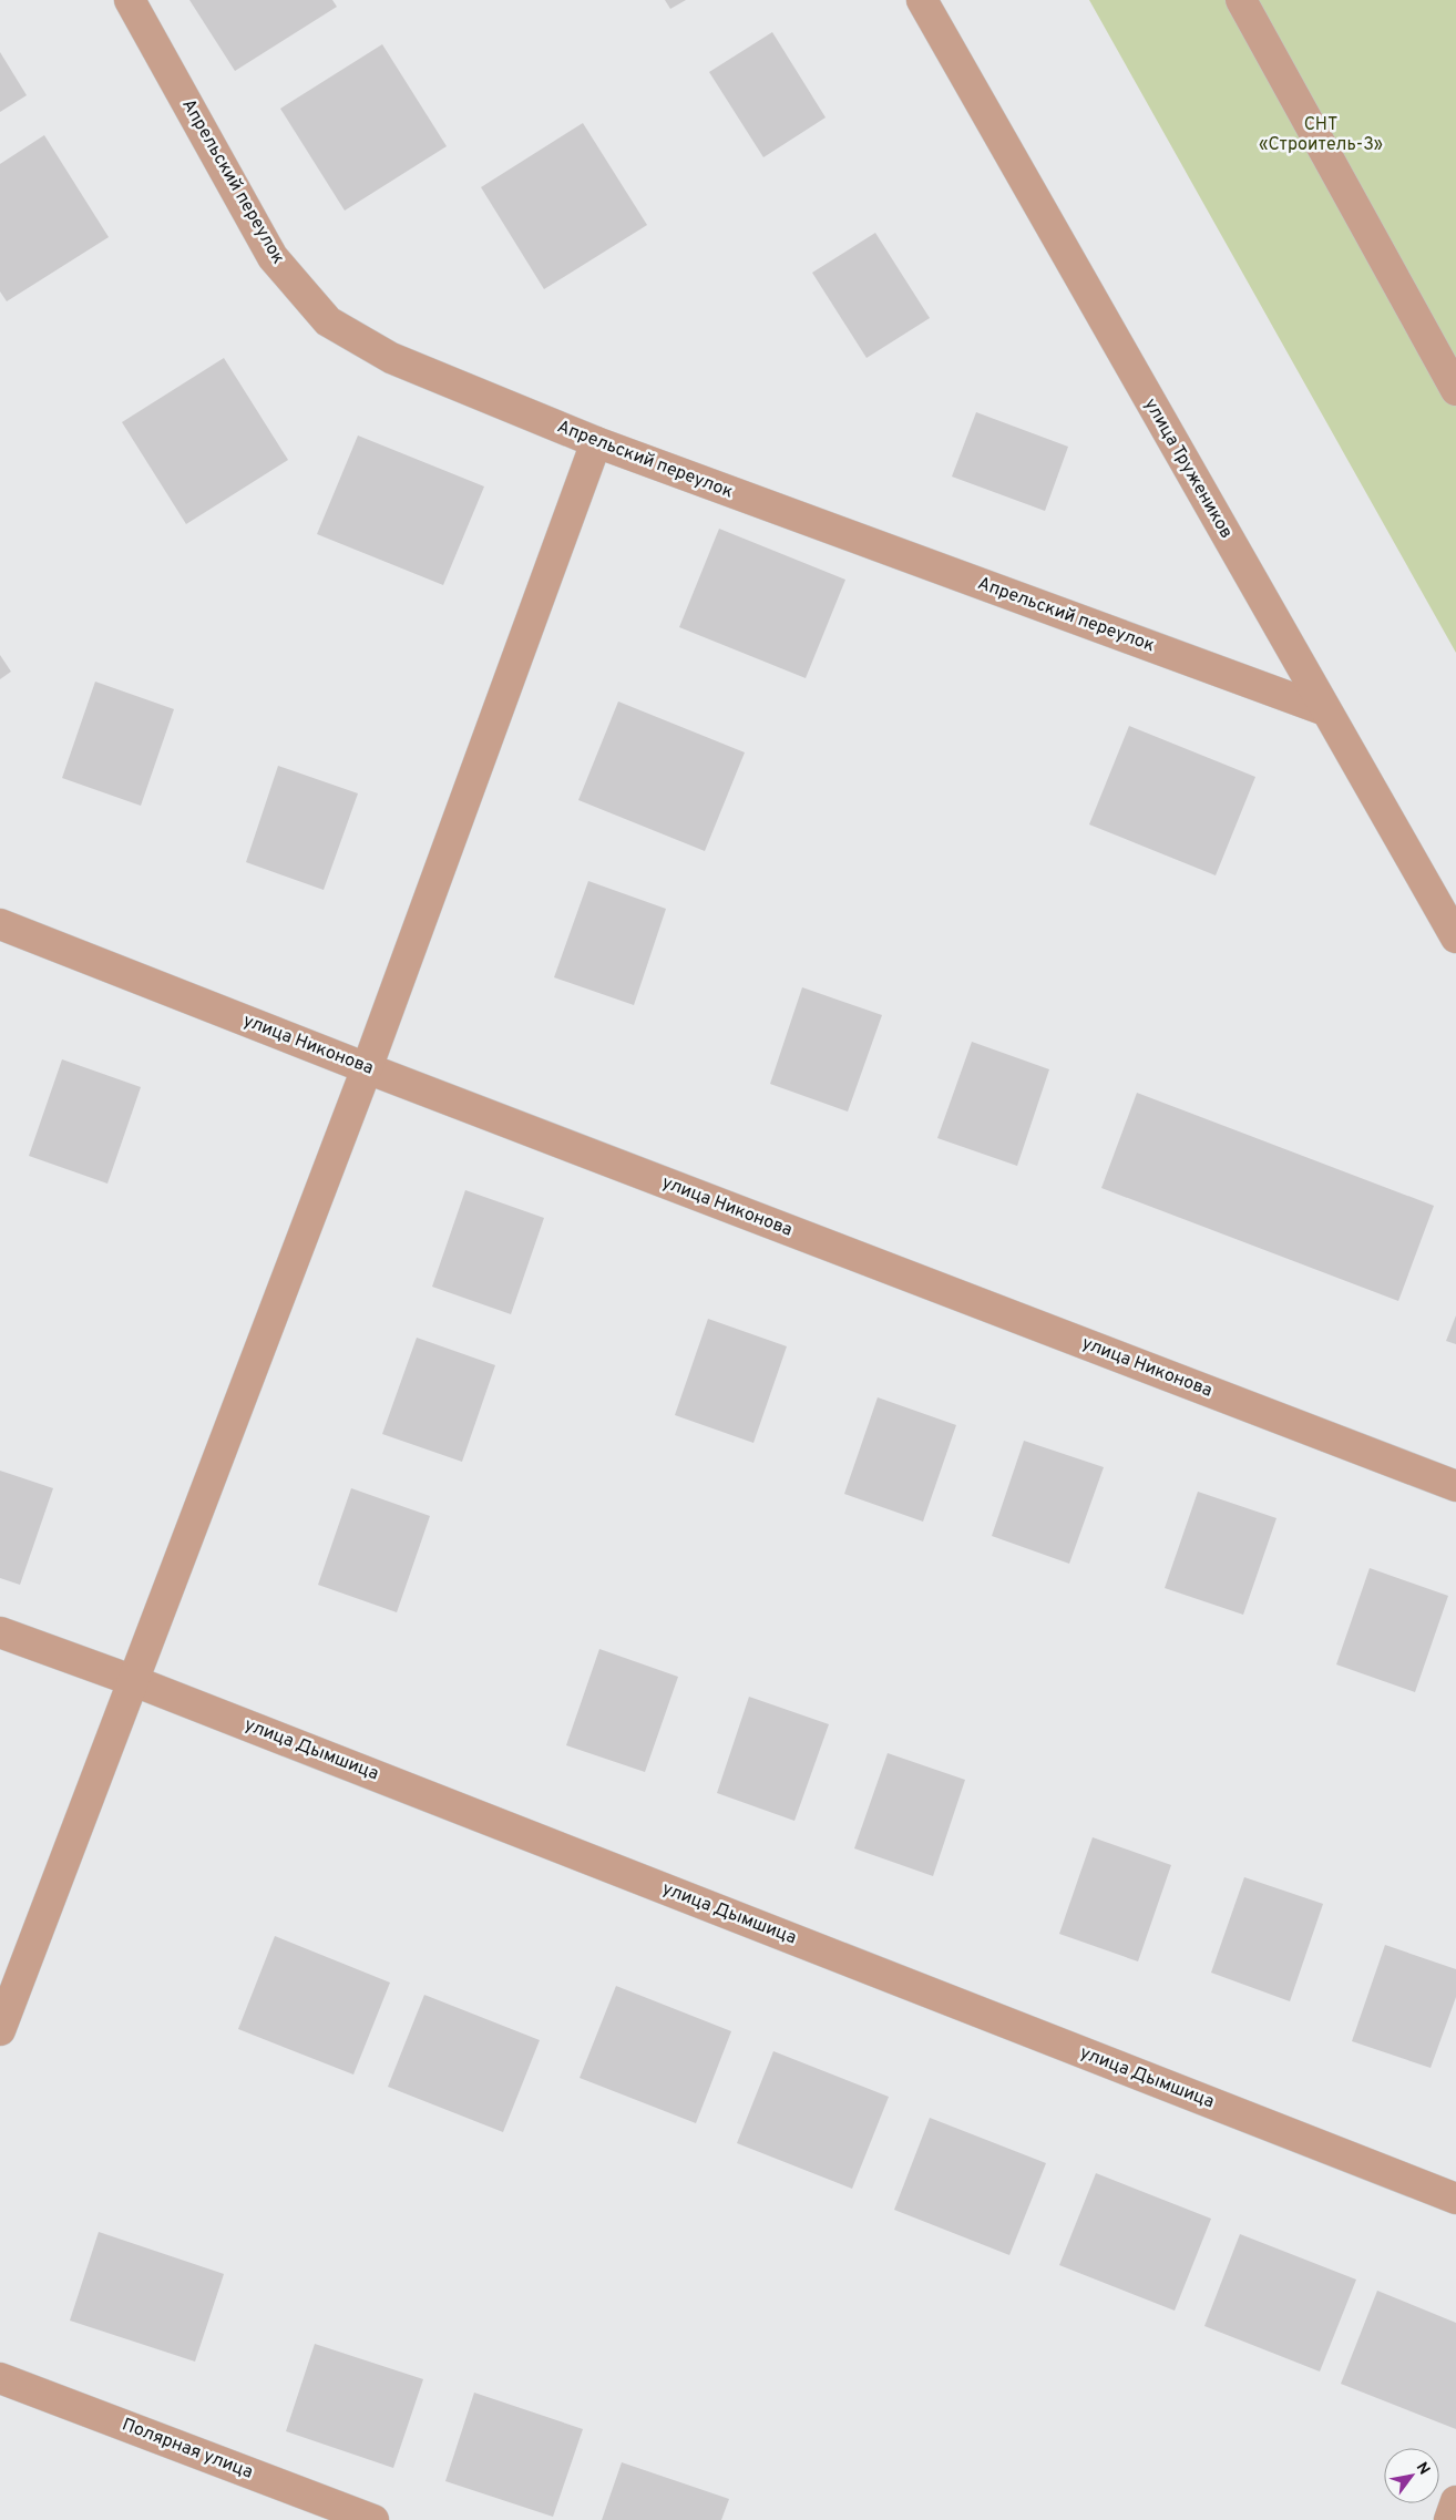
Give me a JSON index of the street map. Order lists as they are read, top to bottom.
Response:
{
  "streets": {
    "street": [
      "Апрельский переулок",
      "улица Тружеников",
      "улица Никонова",
      "улица Дымшица",
      "Полярная улица"
    ]
  },
  "crossings": [
    ["Апрельский переулок", "улица Тружеников"]
  ],
  "parks": ["СНТ «Строитель-3»"],
  "north": "top right"
}
